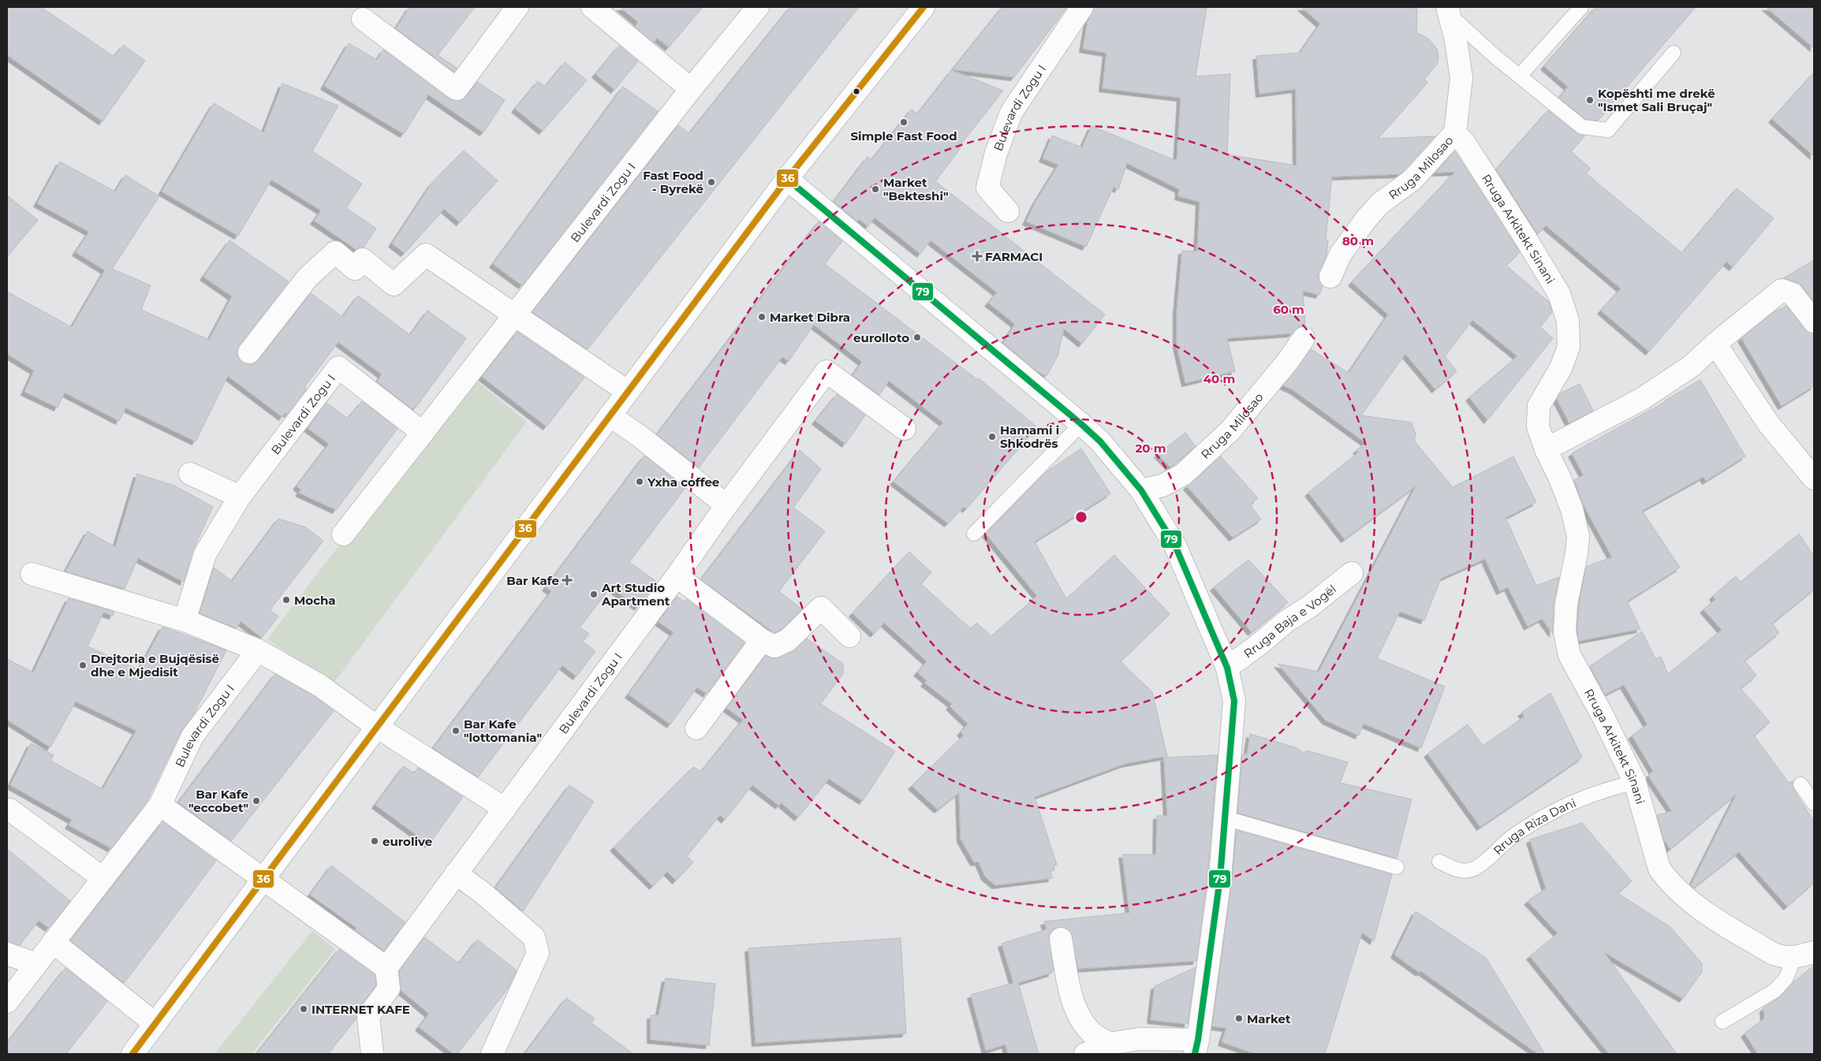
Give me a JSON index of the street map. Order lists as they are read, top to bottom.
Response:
{
  "streets": {
    "street": [
      "Bulevardi Zogu I",
      "Rruga Milosao",
      "Rruga Arkitekt Sinani",
      "Rruga Baja e Vogël"
    ],
    "lane": ["Rruga Riza Dani"]
  },
  "crossings": [
    ["Rruga Milosao", "Rruga Arkitekt Sinani"],
    ["Rruga Arkitekt Sinani", "Rruga Riza Dani"]
  ],
  "places": {
    "other": [
      "Kopështi me drekë \"Ismet Sali Bruçaj\"",
      "Simple Fast Food",
      "Fast Food - Byrekë",
      "Market \"Bekteshi\"",
      "Market Dibra",
      "eurolloto",
      "Hamami i Shkodrës",
      "Yxha coffee",
      "Art Studio Apartment",
      "Mocha",
      "Drejtoria e Bujqësisë dhe e Mjedisit",
      "Bar Kafe \"lottomania\"",
      "Bar Kafe \"eccobet\"",
      "eurolive",
      "INTERNET KAFE",
      "Market"
    ],
    "health": ["FARMACI", "Bar Kafe"]
  },
  "lines": ["transit line 36", "transit line 79"],
  "rings": [
    "80 m",
    "60 m",
    "40 m",
    "20 m"
  ]
}
